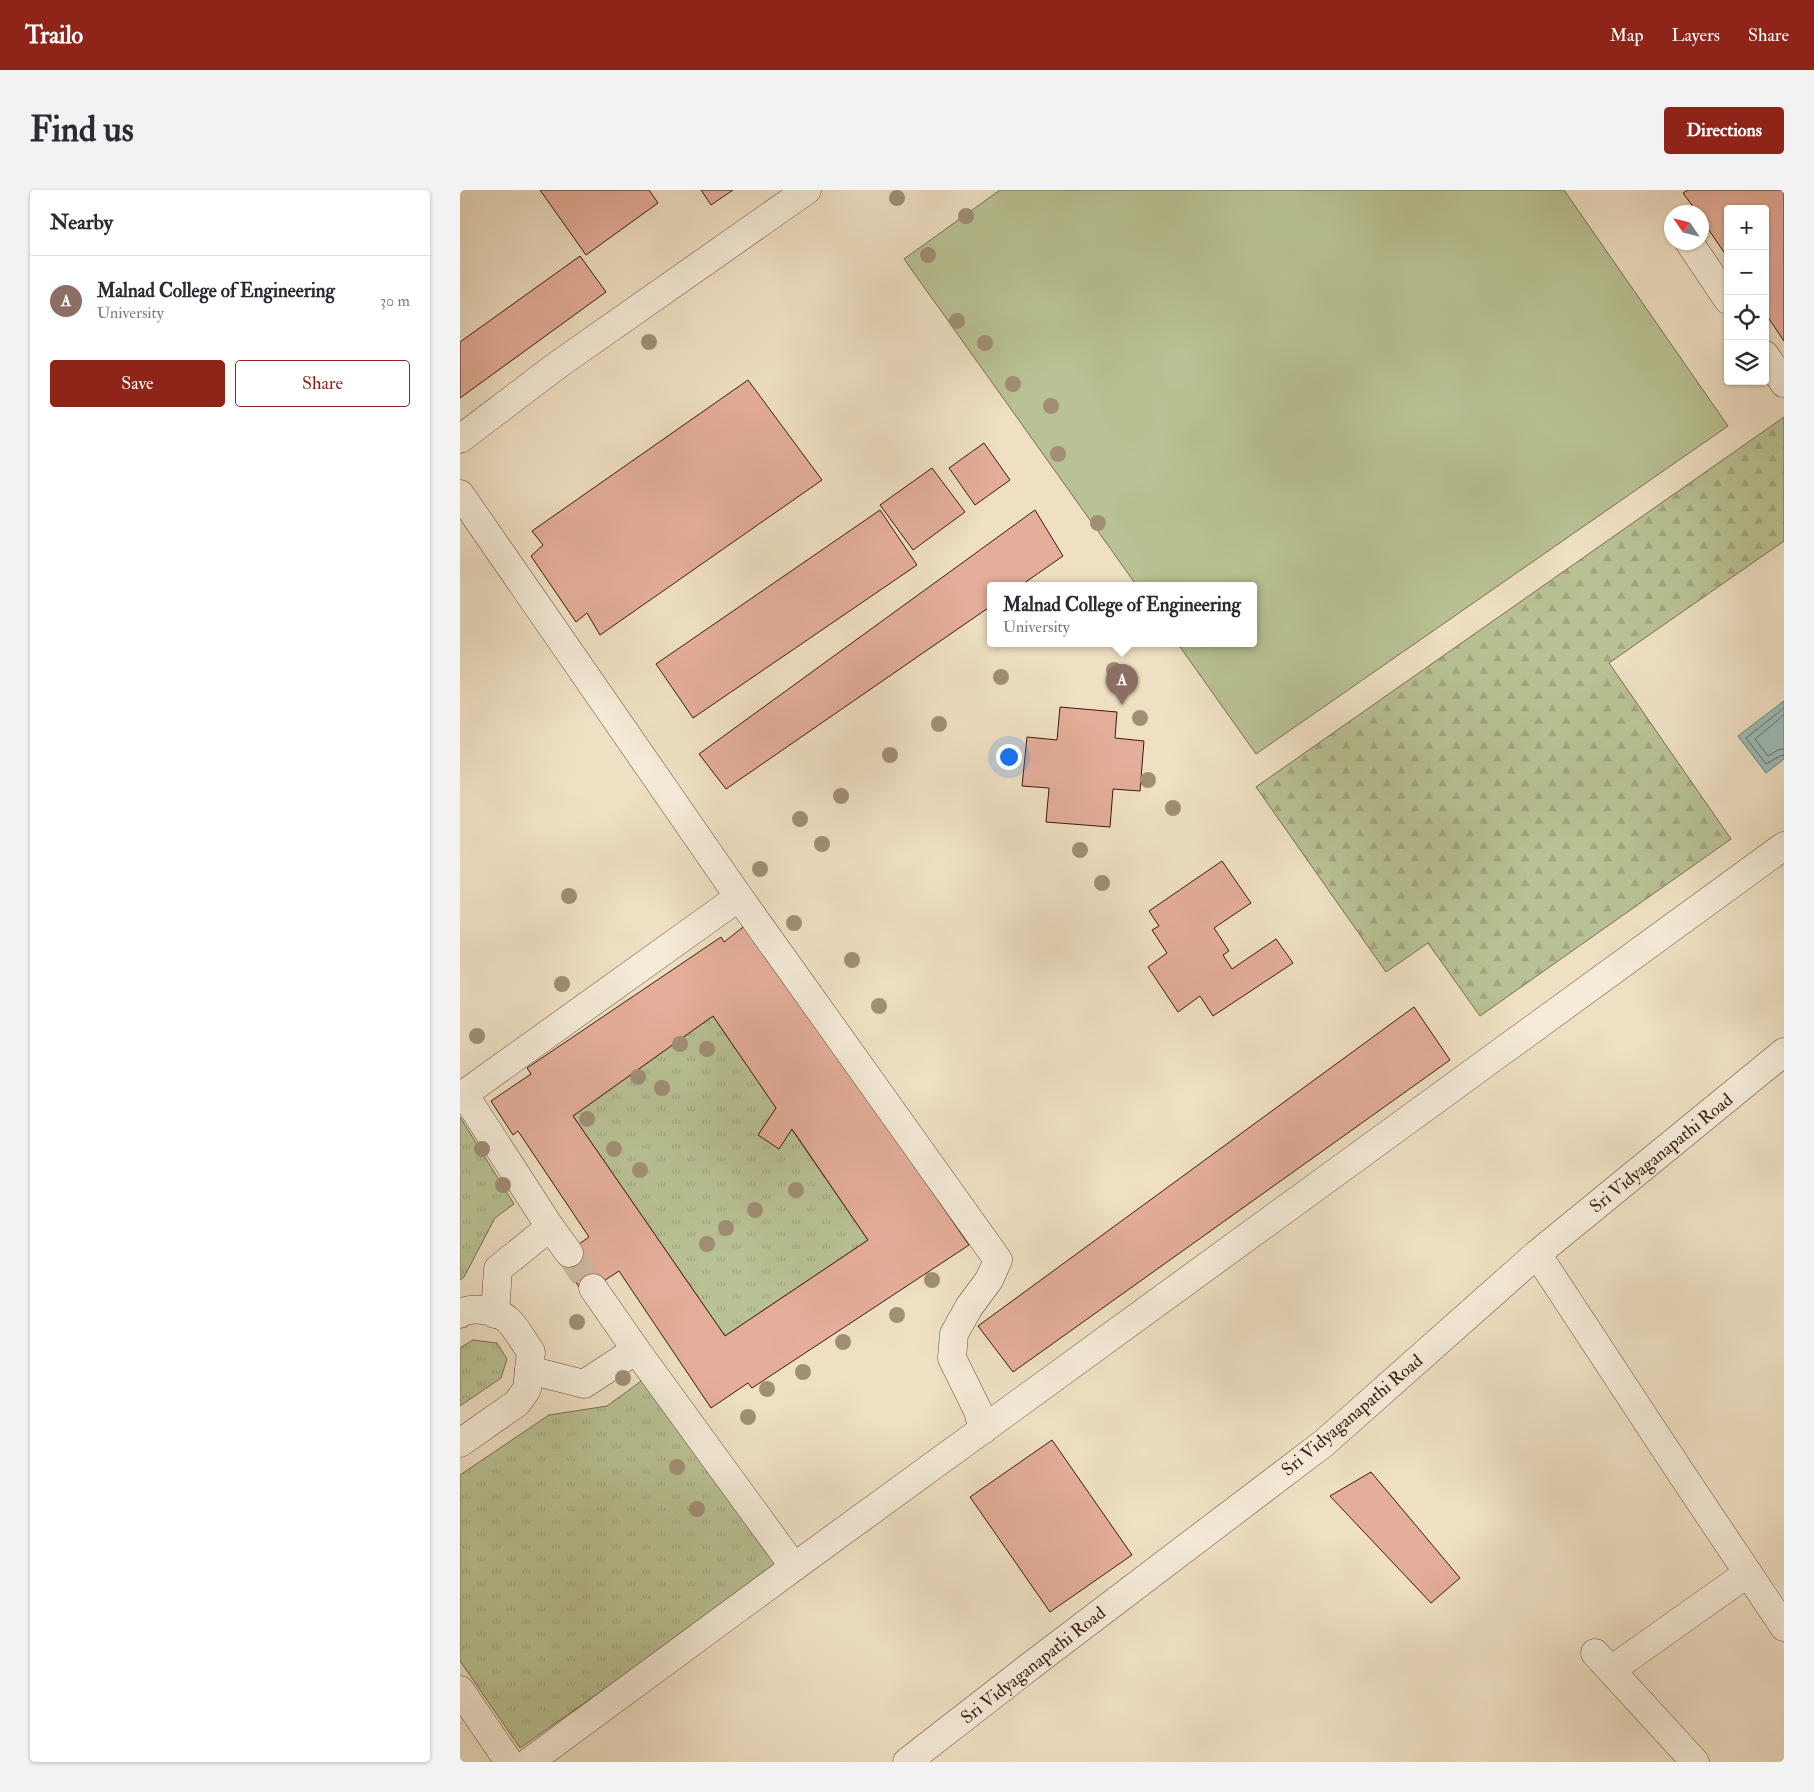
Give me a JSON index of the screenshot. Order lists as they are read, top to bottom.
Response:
{
  "streets": {
    "street": ["Sri Vidyaganapathi Road"]
  },
  "north": "top left",
  "page": {
    "header": "Trailo",
    "nav": ["Map", "Layers", "Share"],
    "buttons": [
      "Directions",
      ["Save", "Share"]
    ],
    "title": "Find us",
    "heading": "Nearby",
    "map_buttons": ["+", "−"],
    "list": [
      {
        "mark": "A",
        "name": "Malnad College of Engineering",
        "note": "University",
        "value": "30 m"
      }
    ],
    "popup": ["Malnad College of Engineering", "University"],
    "pins": "A"
  }
}
